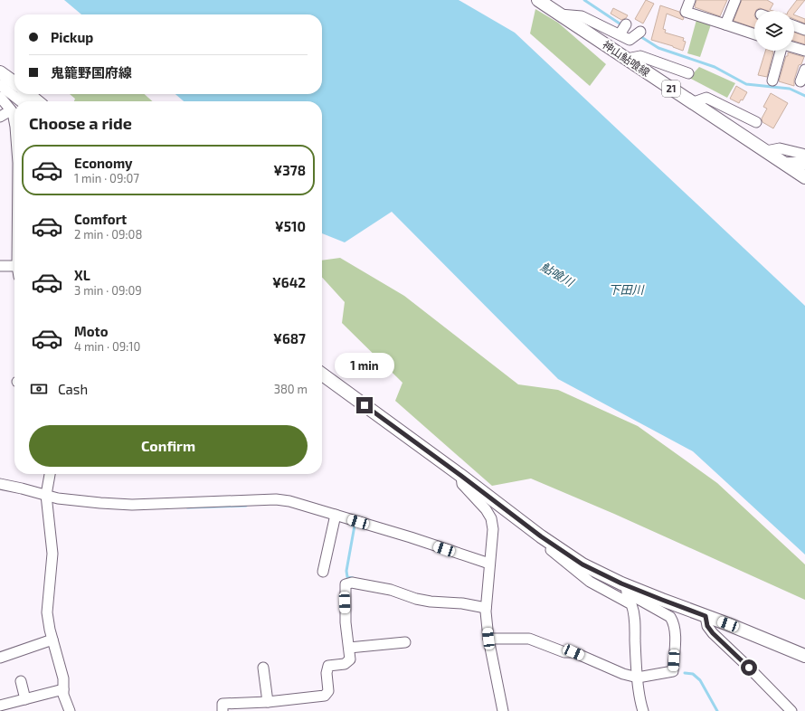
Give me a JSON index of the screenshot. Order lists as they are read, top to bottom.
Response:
{
  "streets": {
    "main road": ["神山鮎喰線", "21"]
  },
  "water": ["鮎喰川", "下田川"],
  "page": {
    "banner": ["Pickup", "鬼籠野国府線"],
    "heading": "Choose a ride",
    "list": [
      {
        "name": "Economy",
        "note": "1 min · 09:07",
        "value": "¥378"
      },
      {
        "name": "Comfort",
        "note": "2 min · 09:08",
        "value": "¥510"
      },
      {
        "name": "XL",
        "note": "3 min · 09:09",
        "value": "¥642"
      },
      {
        "name": "Moto",
        "note": "4 min · 09:10",
        "value": "¥687"
      }
    ],
    "bubble": "1 min",
    "pay": ["Cash", "380 m"],
    "buttons": "Confirm"
  }
}
